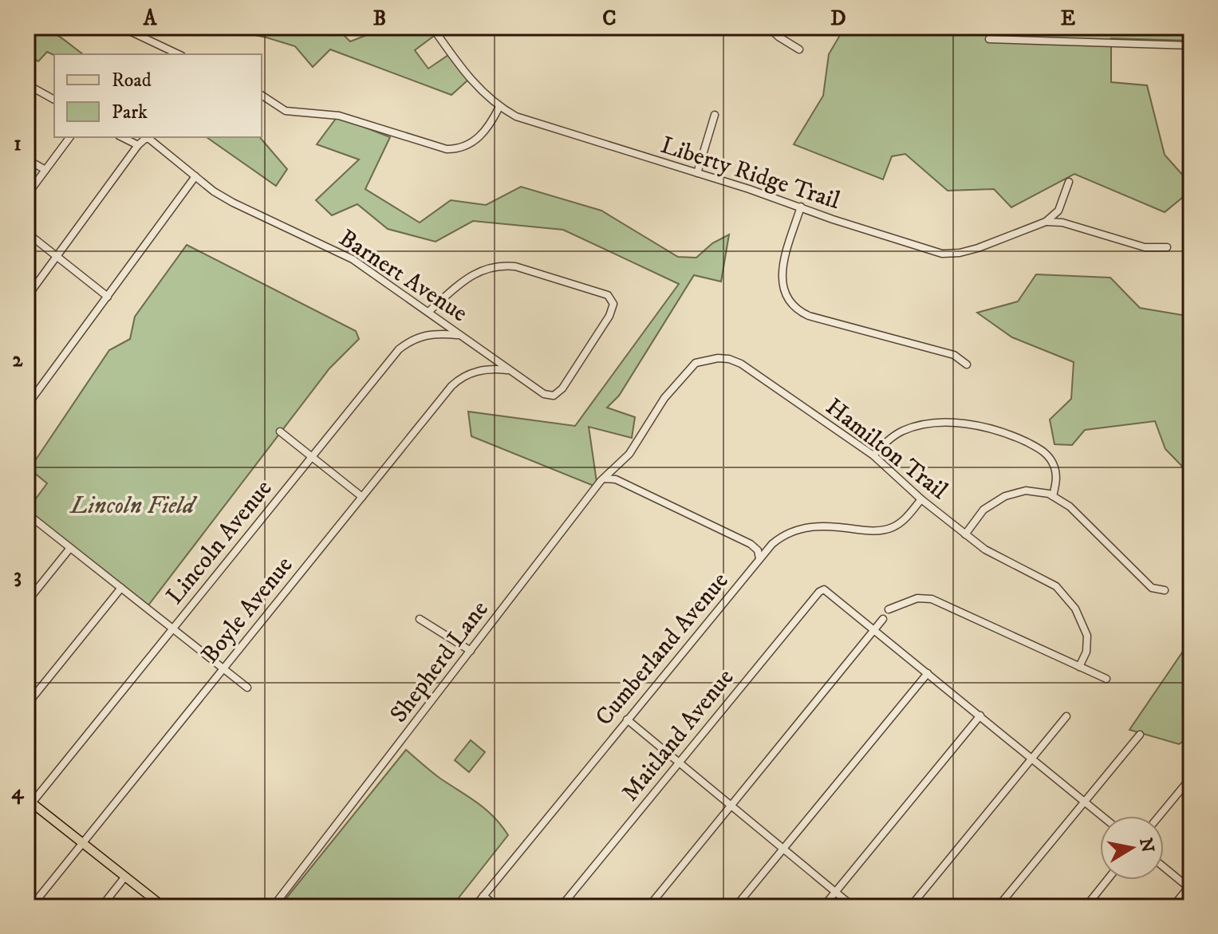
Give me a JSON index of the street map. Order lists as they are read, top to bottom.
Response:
{
  "streets": {
    "street": [
      "Liberty Ridge Trail",
      "Barnert Avenue",
      "Hamilton Trail",
      "Lincoln Avenue",
      "Boyle Avenue",
      "Cumberland Avenue",
      "Shepherd Lane",
      "Maitland Avenue"
    ]
  },
  "crossings": [
    ["Barnert Avenue", "Lincoln Avenue"],
    ["Barnert Avenue", "Boyle Avenue"],
    ["Hamilton Trail", "Cumberland Avenue"],
    ["Hamilton Trail", "Shepherd Lane"]
  ],
  "parks": ["Lincoln Field"],
  "legend": ["Road", "Park"],
  "north": "right",
  "grid": {
    "columns": [
      "A",
      "B",
      "C",
      "D",
      "E"
    ],
    "rows": [
      "1",
      "2",
      "3",
      "4"
    ]
  }
}
